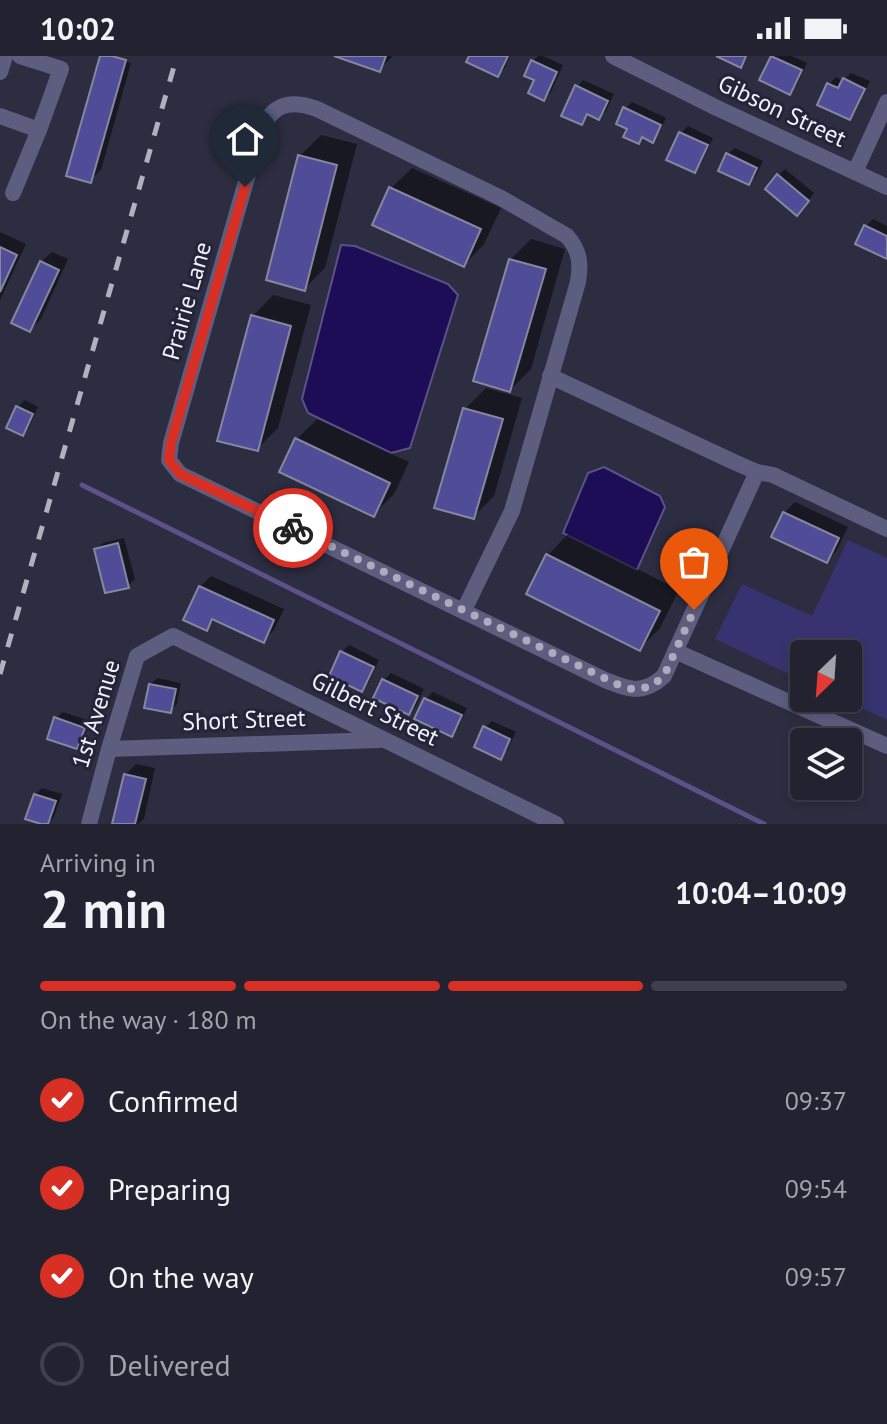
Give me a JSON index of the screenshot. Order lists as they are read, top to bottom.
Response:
{
  "streets": {
    "street": [
      "Gibson Street",
      "Prairie Lane",
      "Gilbert Street",
      "1st Avenue",
      "Short Street"
    ]
  },
  "crossings": [
    ["Gilbert Street", "1st Avenue"],
    ["Gilbert Street", "Short Street"],
    ["1st Avenue", "Short Street"]
  ],
  "north": "bottom left",
  "page": {
    "status": "10:02",
    "heading": ["2 min", "Arriving in", "10:04–10:09"],
    "bar": "On the way · 180 m",
    "list": [
      ["Confirmed", "09:37"],
      ["Preparing", "09:54"],
      ["On the way", "09:57"],
      "Delivered"
    ]
  }
}
